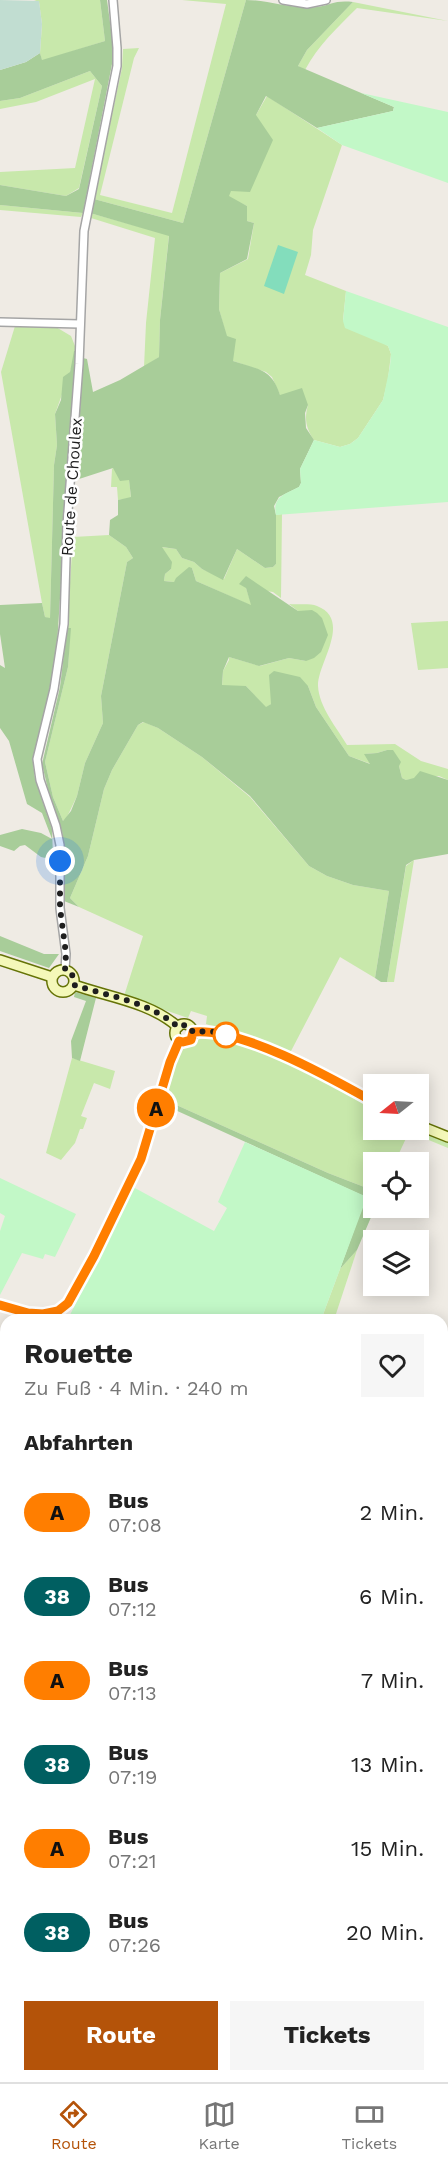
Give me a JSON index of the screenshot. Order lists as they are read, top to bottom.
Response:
{
  "streets": {
    "street": ["Route de Choulex"]
  },
  "lines": ["bus line A"],
  "north": "left",
  "page": {
    "on_map": "A",
    "heading": [
      ["Rouette", "Zu Fuß · 4 Min. · 240 m"],
      "Abfahrten"
    ],
    "list": [
      {
        "mark": "A",
        "name": "Bus",
        "note": "07:08",
        "value": "2 Min."
      },
      {
        "mark": "38",
        "name": "Bus",
        "note": "07:12",
        "value": "6 Min."
      },
      {
        "mark": "A",
        "name": "Bus",
        "note": "07:13",
        "value": "7 Min."
      },
      {
        "mark": "38",
        "name": "Bus",
        "note": "07:19",
        "value": "13 Min."
      },
      {
        "mark": "A",
        "name": "Bus",
        "note": "07:21",
        "value": "15 Min."
      },
      {
        "mark": "38",
        "name": "Bus",
        "note": "07:26",
        "value": "20 Min."
      }
    ],
    "buttons": ["Route", "Tickets"],
    "tabs": ["Route", "Karte", "Tickets"]
  }
}
